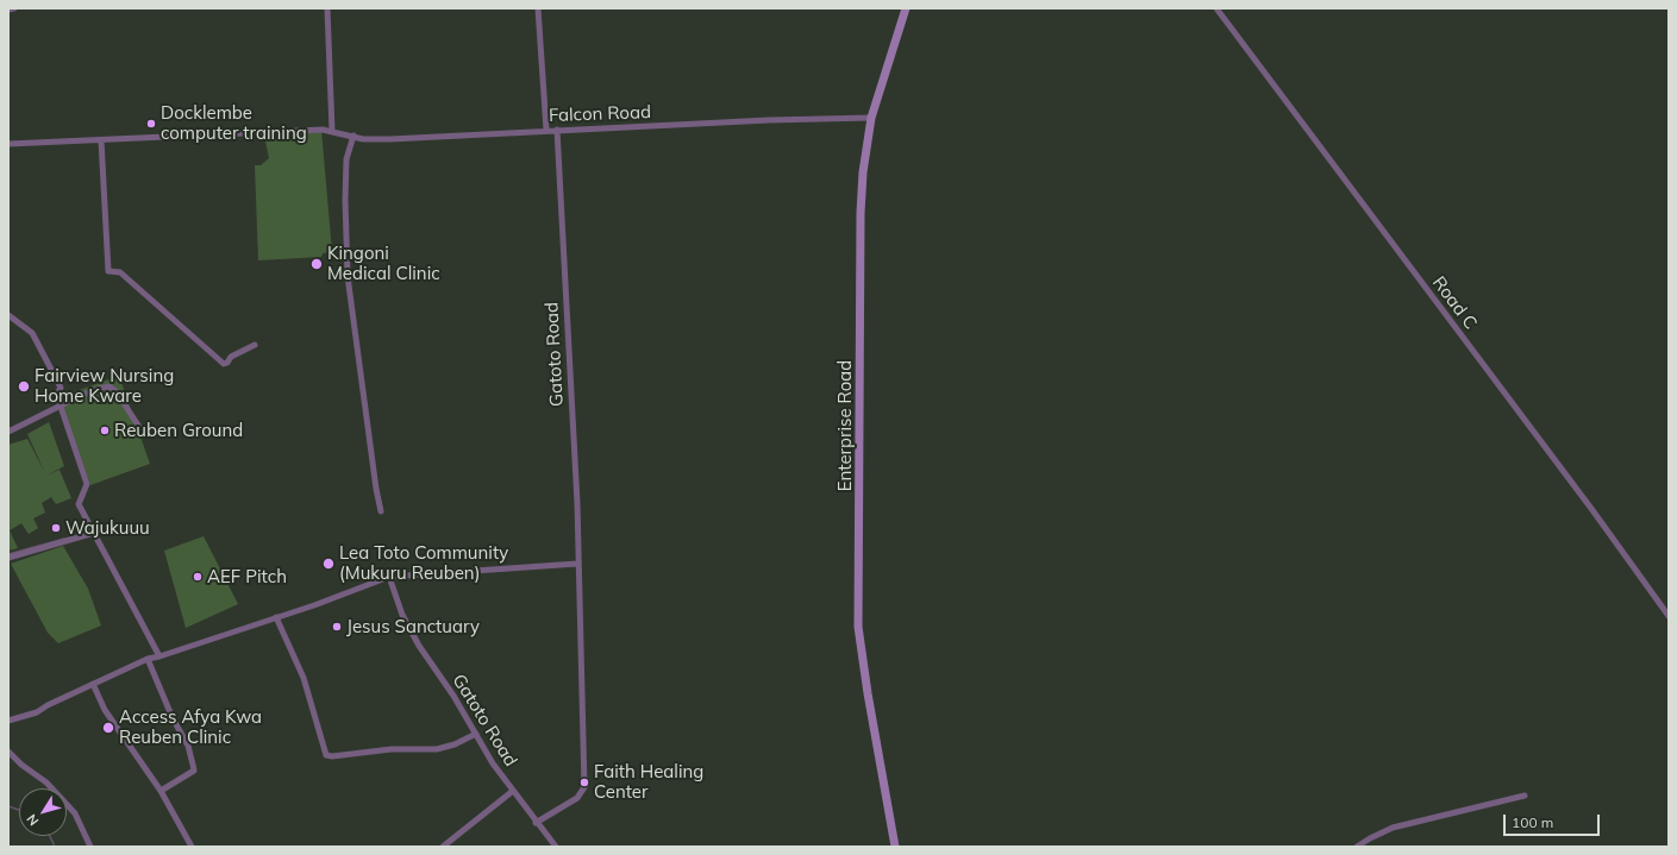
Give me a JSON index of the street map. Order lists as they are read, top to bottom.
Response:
{
  "streets": {
    "main road": ["Enterprise Road"],
    "street": ["Falcon Road", "Road C", "Gatoto Road"]
  },
  "crossings": [
    ["Falcon Road", "Gatoto Road"],
    ["Falcon Road", "Enterprise Road"]
  ],
  "places": [
    "Docklembe computer training",
    "Kingoni Medical Clinic",
    "Fairview Nursing Home Kware",
    "Reuben Ground",
    "Wajukuuu",
    "Lea Toto Community (Mukuru Reuben)",
    "AEF Pitch",
    "Jesus Sanctuary",
    "Access Afya Kwa Reuben Clinic",
    "Faith Healing Center"
  ],
  "scale_bar": "100 m",
  "north": "bottom left"
}
